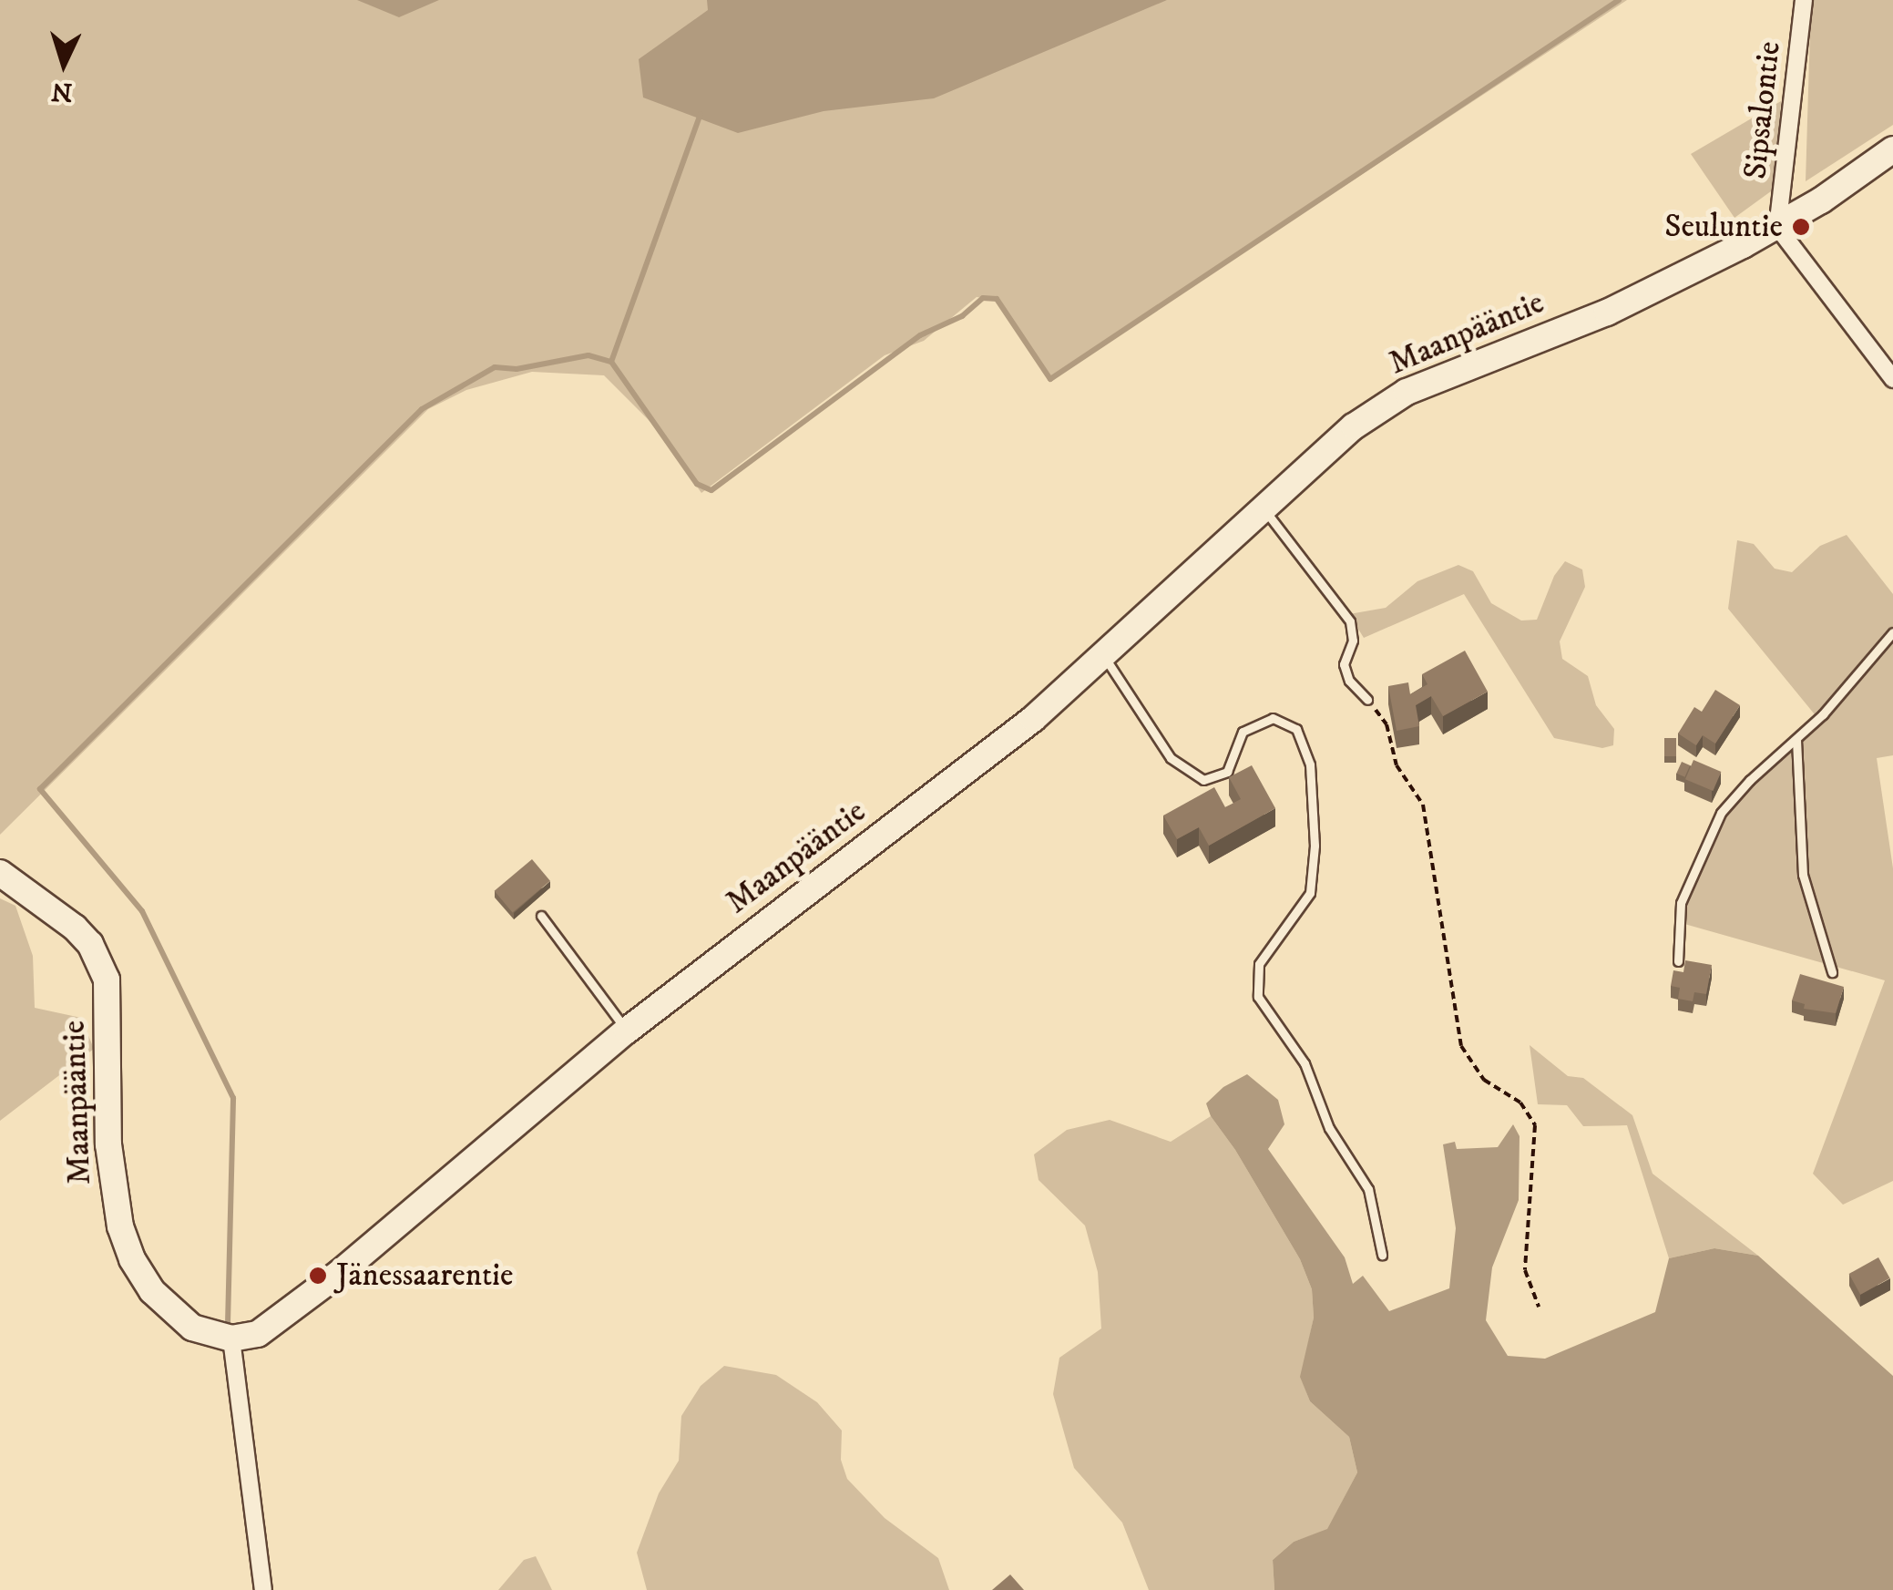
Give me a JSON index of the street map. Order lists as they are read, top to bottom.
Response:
{
  "streets": {
    "street": ["Sipsalontie", "Maanpääntie"]
  },
  "crossings": [
    ["Sipsalontie", "Maanpääntie"]
  ],
  "places": ["Seuluntie", "Jänessaarentie"],
  "north": "bottom"
}
